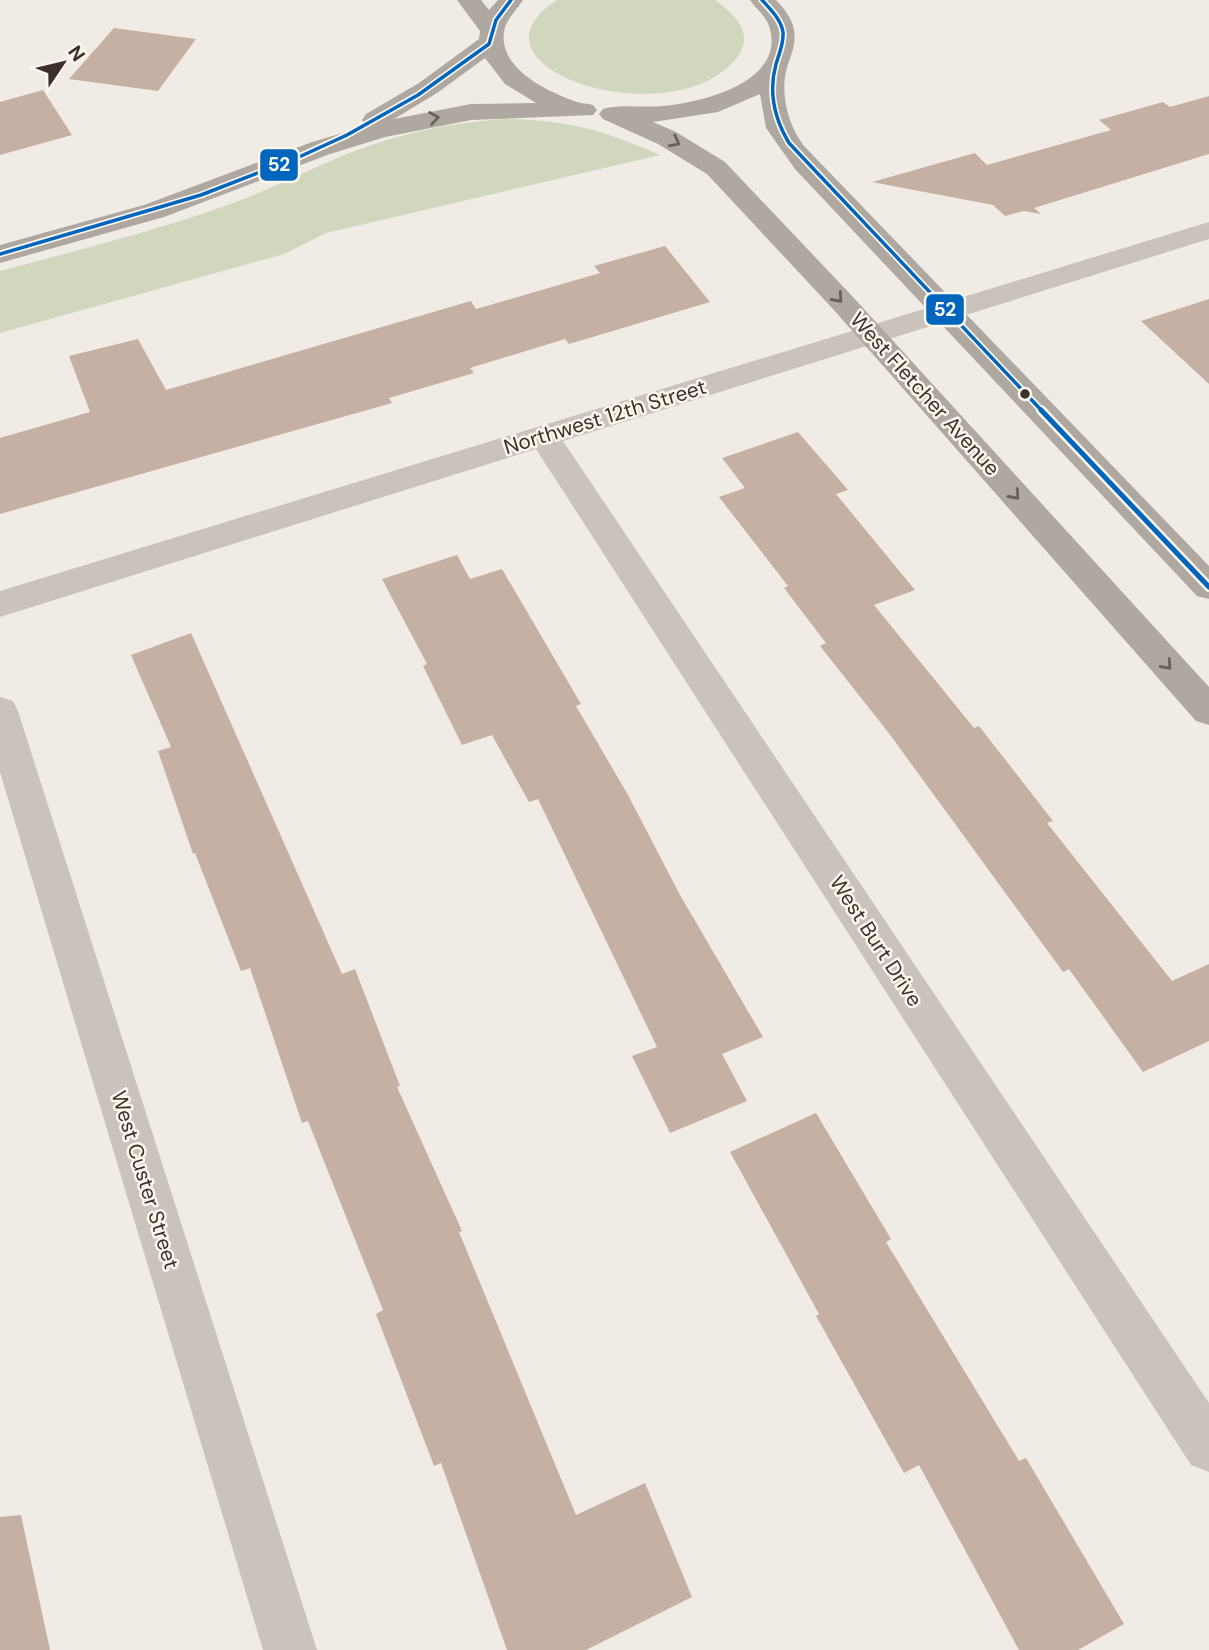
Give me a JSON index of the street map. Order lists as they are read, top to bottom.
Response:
{
  "streets": {
    "main road": ["West Fletcher Avenue"],
    "street": ["Northwest 12th Street", "West Burt Drive", "West Custer Street"]
  },
  "crossings": [
    ["West Fletcher Avenue", "Northwest 12th Street"],
    ["Northwest 12th Street", "West Burt Drive"]
  ],
  "lines": ["transit line 52"],
  "north": "top right"
}
